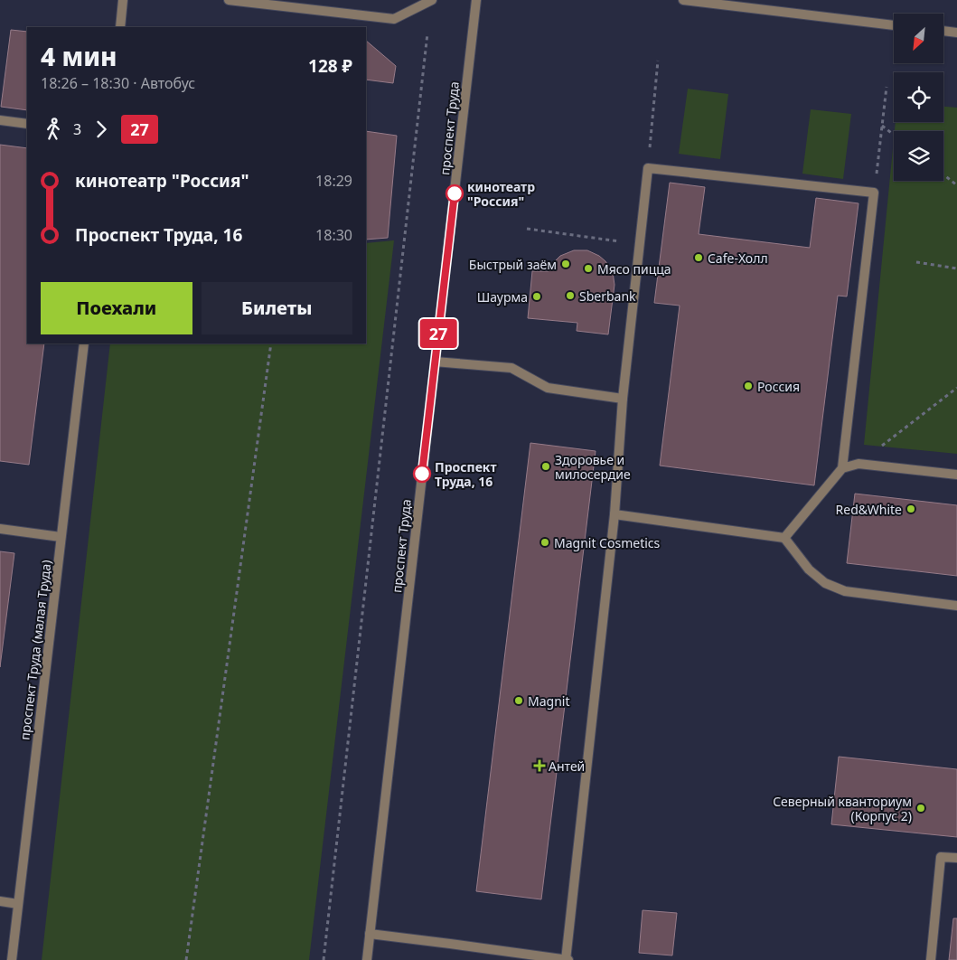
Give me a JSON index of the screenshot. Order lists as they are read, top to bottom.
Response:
{
  "streets": {
    "street": ["проспект Труда", "проспект Труда (малая Труда)"]
  },
  "places": {
    "other": [
      "кинотеатр \"Россия\"",
      "Cafe-Холл",
      "Быстрый заём",
      "Мясо пицца",
      "Sberbank",
      "Шаурма",
      "Россия",
      "Здоровье и милосердие",
      "Проспект Труда, 16",
      "Red&White",
      "Magnit Cosmetics",
      "Magnit",
      "Северный кванториум (Корпус 2)"
    ],
    "health": ["Антей"]
  },
  "lines": ["bus line 27"],
  "north": "bottom left",
  "page": {
    "on_map": "27",
    "heading": ["4 мин", "18:26 – 18:30 · Автобус", "128 ₽"],
    "legs": ["3", "27"],
    "list": [
      {
        "name": "кинотеатр \"Россия\"",
        "value": "18:29"
      },
      {
        "name": "Проспект Труда, 16",
        "value": "18:30"
      }
    ],
    "buttons": ["Поехали", "Билеты"]
  }
}
